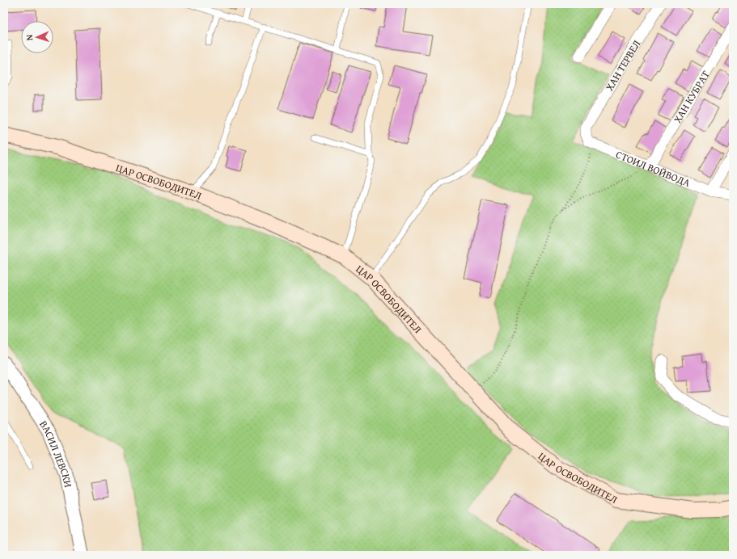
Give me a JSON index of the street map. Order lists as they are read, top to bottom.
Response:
{
  "streets": {
    "main road": ["ЦАР ОСВОБОДИТЕЛ"],
    "street": [
      "ХАН ТЕРВЕЛ",
      "ХАН КУБРАТ",
      "СТОИЛ ВОЙВОДА",
      "ВАСИЛ ЛЕВСКИ"
    ]
  },
  "crossings": [
    ["ХАН ТЕРВЕЛ", "СТОИЛ ВОЙВОДА"],
    ["ХАН КУБРАТ", "СТОИЛ ВОЙВОДА"]
  ],
  "north": "left"
}
